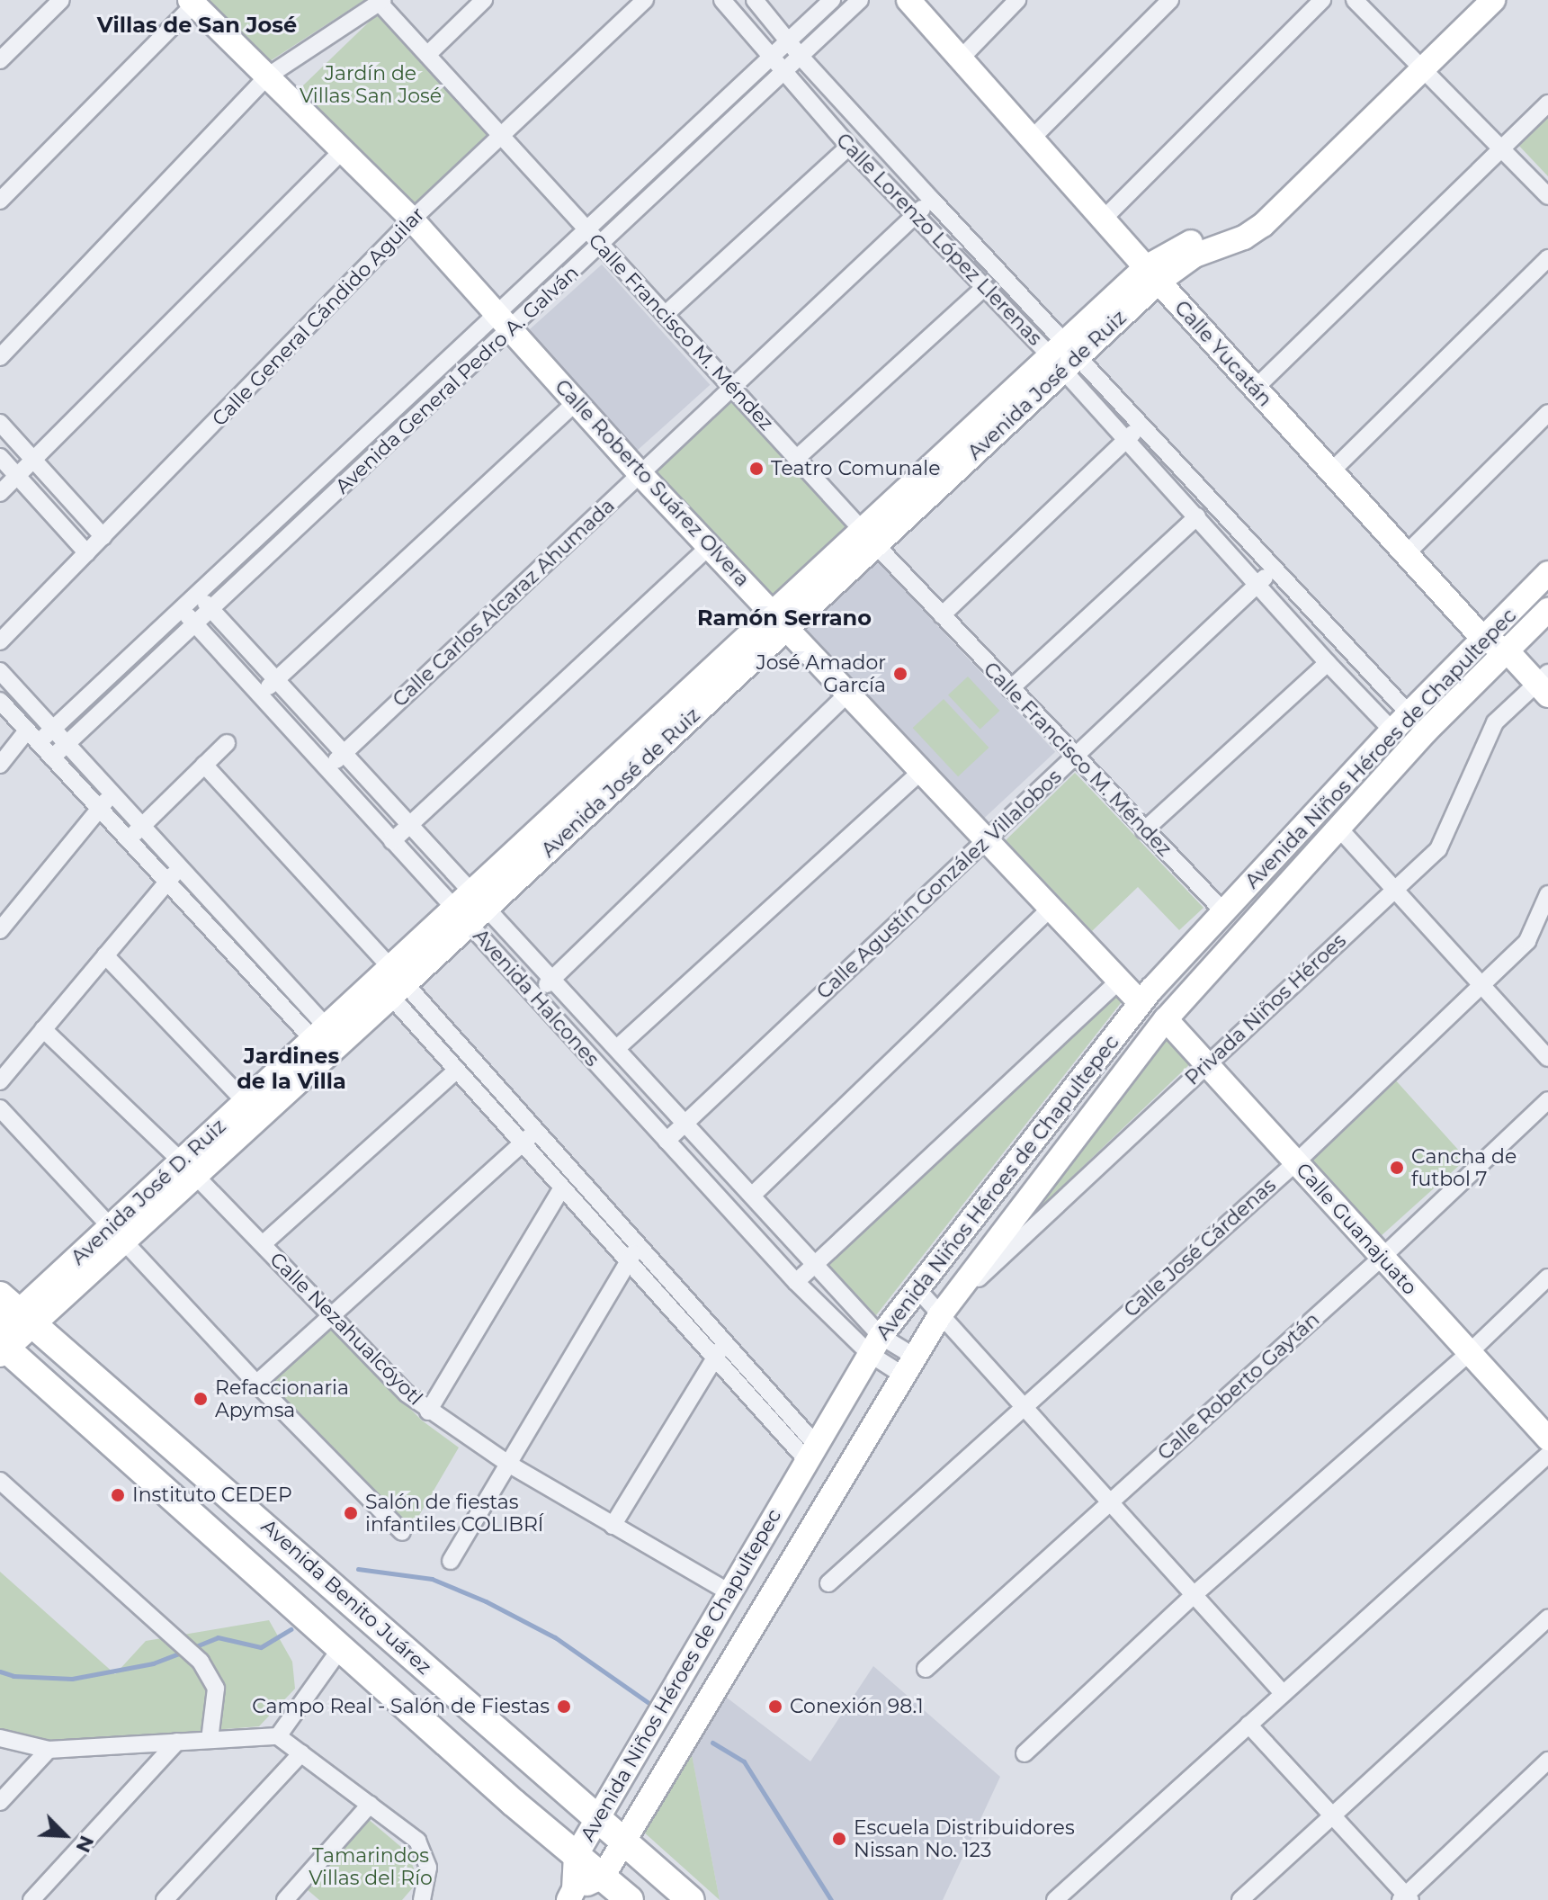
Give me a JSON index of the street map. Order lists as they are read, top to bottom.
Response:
{
  "streets": {
    "main road": ["Avenida Benito Juárez"],
    "street": [
      "Calle Lorenzo López Llerenas",
      "Calle General Cándido Aguilar",
      "Calle Francisco M. Méndez",
      "Calle Yucatán",
      "Avenida General Pedro A. Galván",
      "Avenida José de Ruiz",
      "Calle Roberto Suárez Olvera",
      "Calle Carlos Alcaraz Ahumada",
      "Avenida Niños Héroes de Chapultepec",
      "Calle Agustín González Villalobos",
      "Avenida Halcones",
      "Privada Niños Héroes",
      "Avenida José D. Ruiz",
      "Calle Guanajuato",
      "Calle José Cárdenas",
      "Calle Nezahualcóyotl",
      "Calle Roberto Gaytán"
    ]
  },
  "crossings": [
    ["Calle Lorenzo López Llerenas", "Avenida General Pedro A. Galván"],
    ["Calle Lorenzo López Llerenas", "Avenida José de Ruiz"],
    ["Calle Lorenzo López Llerenas", "Calle Carlos Alcaraz Ahumada"],
    ["Calle Lorenzo López Llerenas", "Avenida Niños Héroes de Chapultepec"],
    ["Calle Lorenzo López Llerenas", "Calle Agustín González Villalobos"],
    ["Calle General Cándido Aguilar", "Calle Francisco M. Méndez"],
    ["Calle General Cándido Aguilar", "Calle Roberto Suárez Olvera"],
    ["Calle Francisco M. Méndez", "Avenida General Pedro A. Galván"],
    ["Calle Francisco M. Méndez", "Avenida José de Ruiz"],
    ["Calle Francisco M. Méndez", "Calle Carlos Alcaraz Ahumada"],
    ["Calle Francisco M. Méndez", "Avenida Niños Héroes de Chapultepec"],
    ["Calle Francisco M. Méndez", "Calle Agustín González Villalobos"],
    ["Calle Yucatán", "Avenida José de Ruiz"],
    ["Calle Yucatán", "Avenida Niños Héroes de Chapultepec"],
    ["Calle Yucatán", "Privada Niños Héroes"],
    ["Avenida General Pedro A. Galván", "Calle Roberto Suárez Olvera"],
    ["Avenida General Pedro A. Galván", "Avenida Halcones"],
    ["Avenida José de Ruiz", "Calle Roberto Suárez Olvera"],
    ["Avenida José de Ruiz", "Avenida Halcones"],
    ["Avenida José de Ruiz", "Avenida José D. Ruiz"],
    ["Calle Roberto Suárez Olvera", "Calle Carlos Alcaraz Ahumada"],
    ["Calle Roberto Suárez Olvera", "Avenida Niños Héroes de Chapultepec"],
    ["Calle Roberto Suárez Olvera", "Calle Agustín González Villalobos"],
    ["Calle Carlos Alcaraz Ahumada", "Avenida Halcones"],
    ["Avenida Niños Héroes de Chapultepec", "Avenida Halcones"],
    ["Avenida Niños Héroes de Chapultepec", "Privada Niños Héroes"],
    ["Avenida Niños Héroes de Chapultepec", "Calle Guanajuato"],
    ["Avenida Niños Héroes de Chapultepec", "Calle Nezahualcóyotl"],
    ["Avenida Niños Héroes de Chapultepec", "Avenida Benito Juárez"],
    ["Calle Agustín González Villalobos", "Avenida Halcones"],
    ["Privada Niños Héroes", "Calle Guanajuato"],
    ["Avenida José D. Ruiz", "Calle Nezahualcóyotl"],
    ["Avenida José D. Ruiz", "Avenida Benito Juárez"],
    ["Calle Guanajuato", "Calle José Cárdenas"],
    ["Calle Guanajuato", "Calle Roberto Gaytán"]
  ],
  "districts": ["Villas de San José", "Ramón Serrano", "Jardines de la Villa"],
  "parks": ["Jardín de Villas San José", "Tamarindos Villas del Río"],
  "places": [
    "Teatro Comunale",
    "José Amador García",
    "Cancha de futbol 7",
    "Refaccionaria Apymsa",
    "Instituto CEDEP",
    "Salón de fiestas infantiles COLIBRÍ",
    "Campo Real - Salón de Fiestas",
    "Conexión 98.1",
    "Escuela Distribuidores Nissan No. 123"
  ],
  "north": "bottom right"
}
